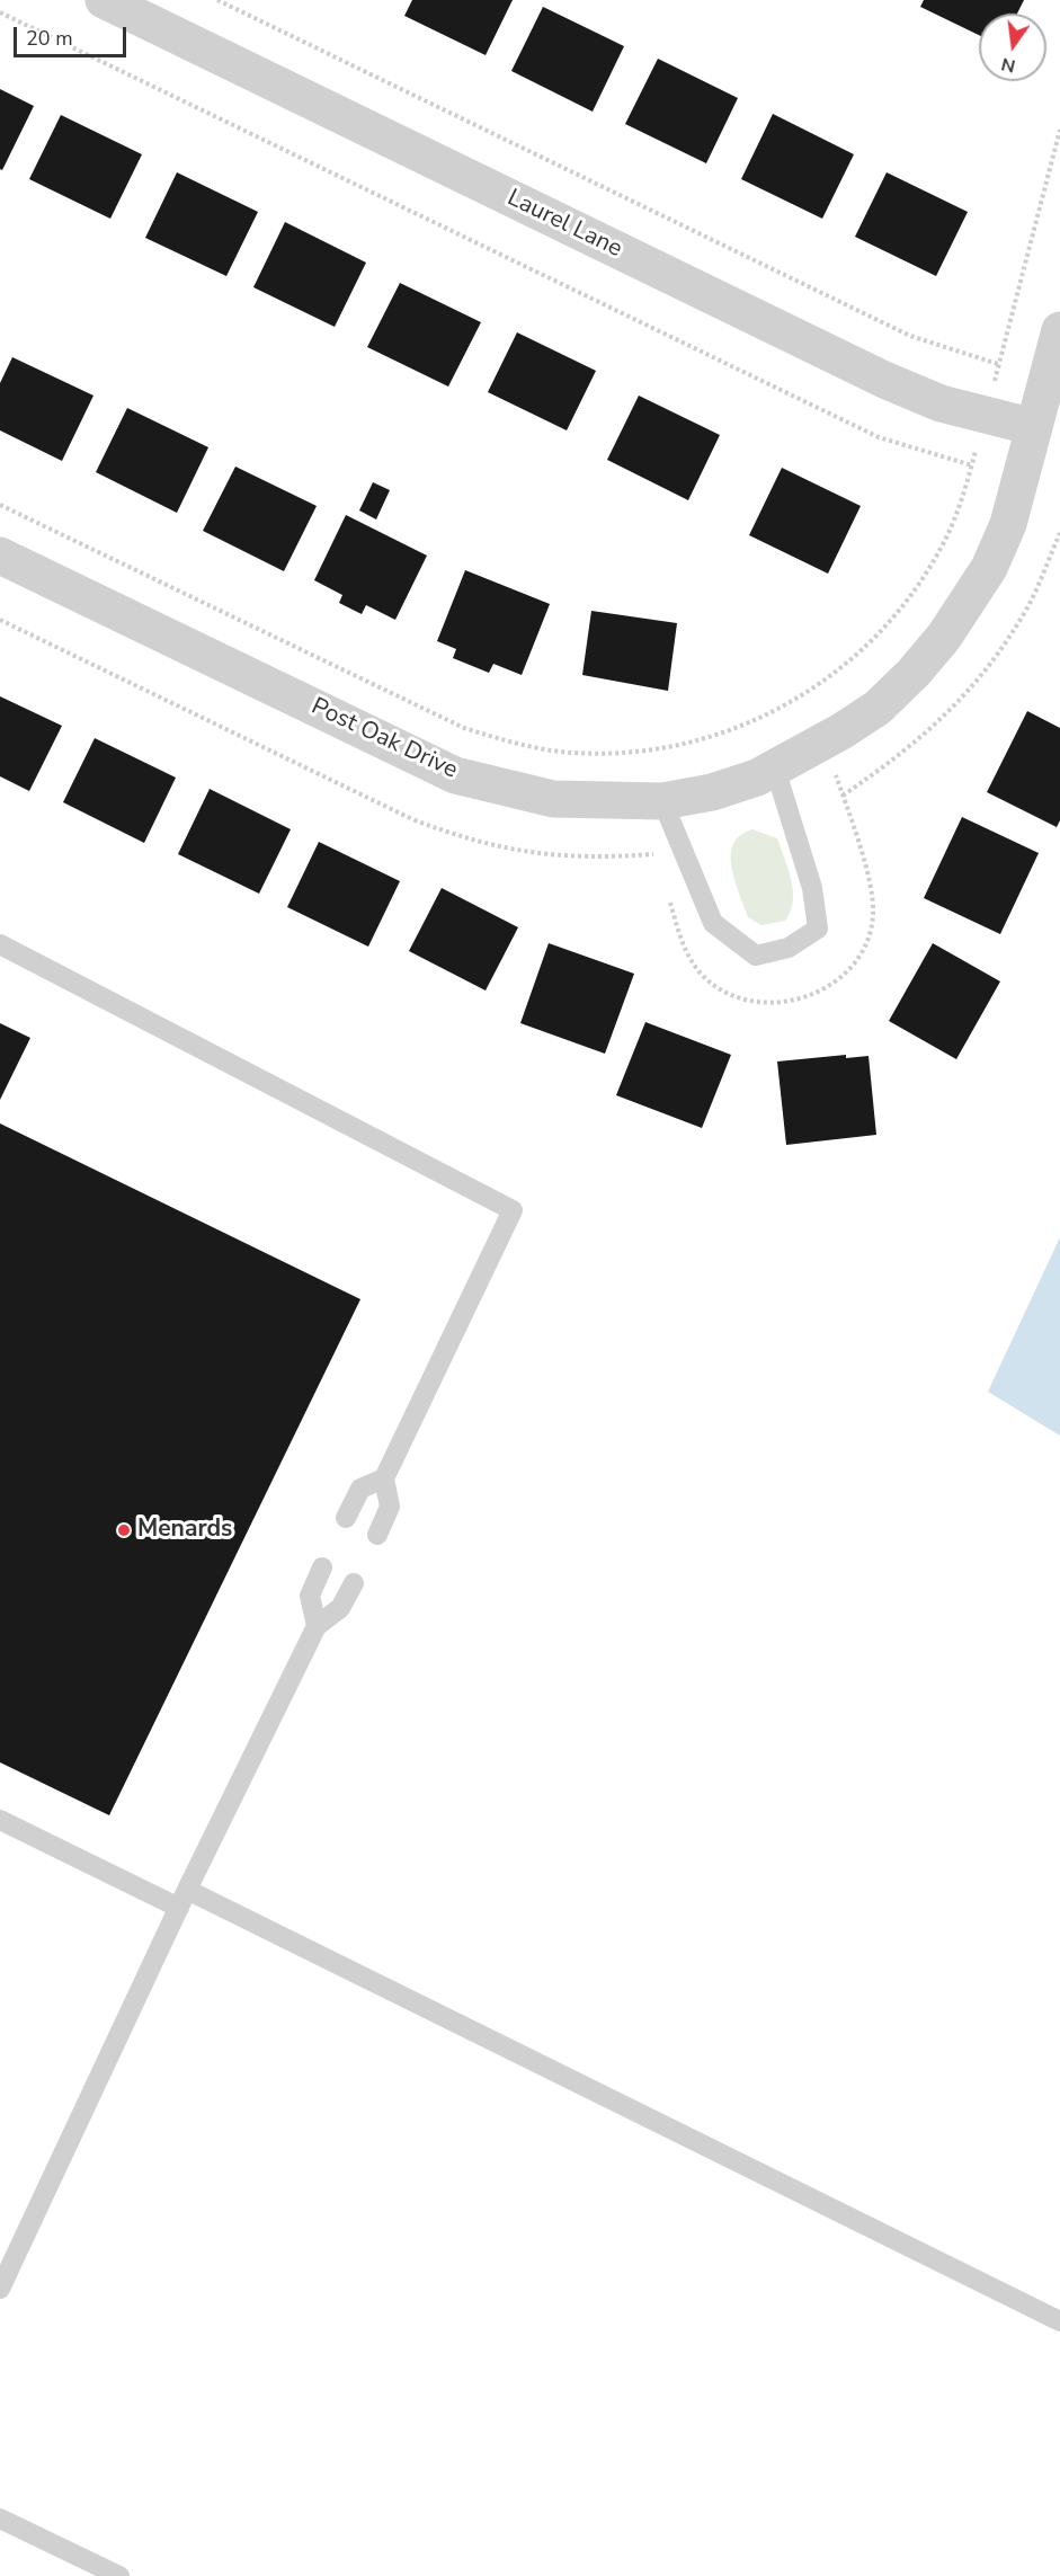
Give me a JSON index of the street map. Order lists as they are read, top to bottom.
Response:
{
  "streets": {
    "street": ["Laurel Lane", "Post Oak Drive"]
  },
  "crossings": [
    ["Laurel Lane", "Post Oak Drive"]
  ],
  "places": ["Menards"],
  "scale_bar": "20 m",
  "north": "bottom"
}
